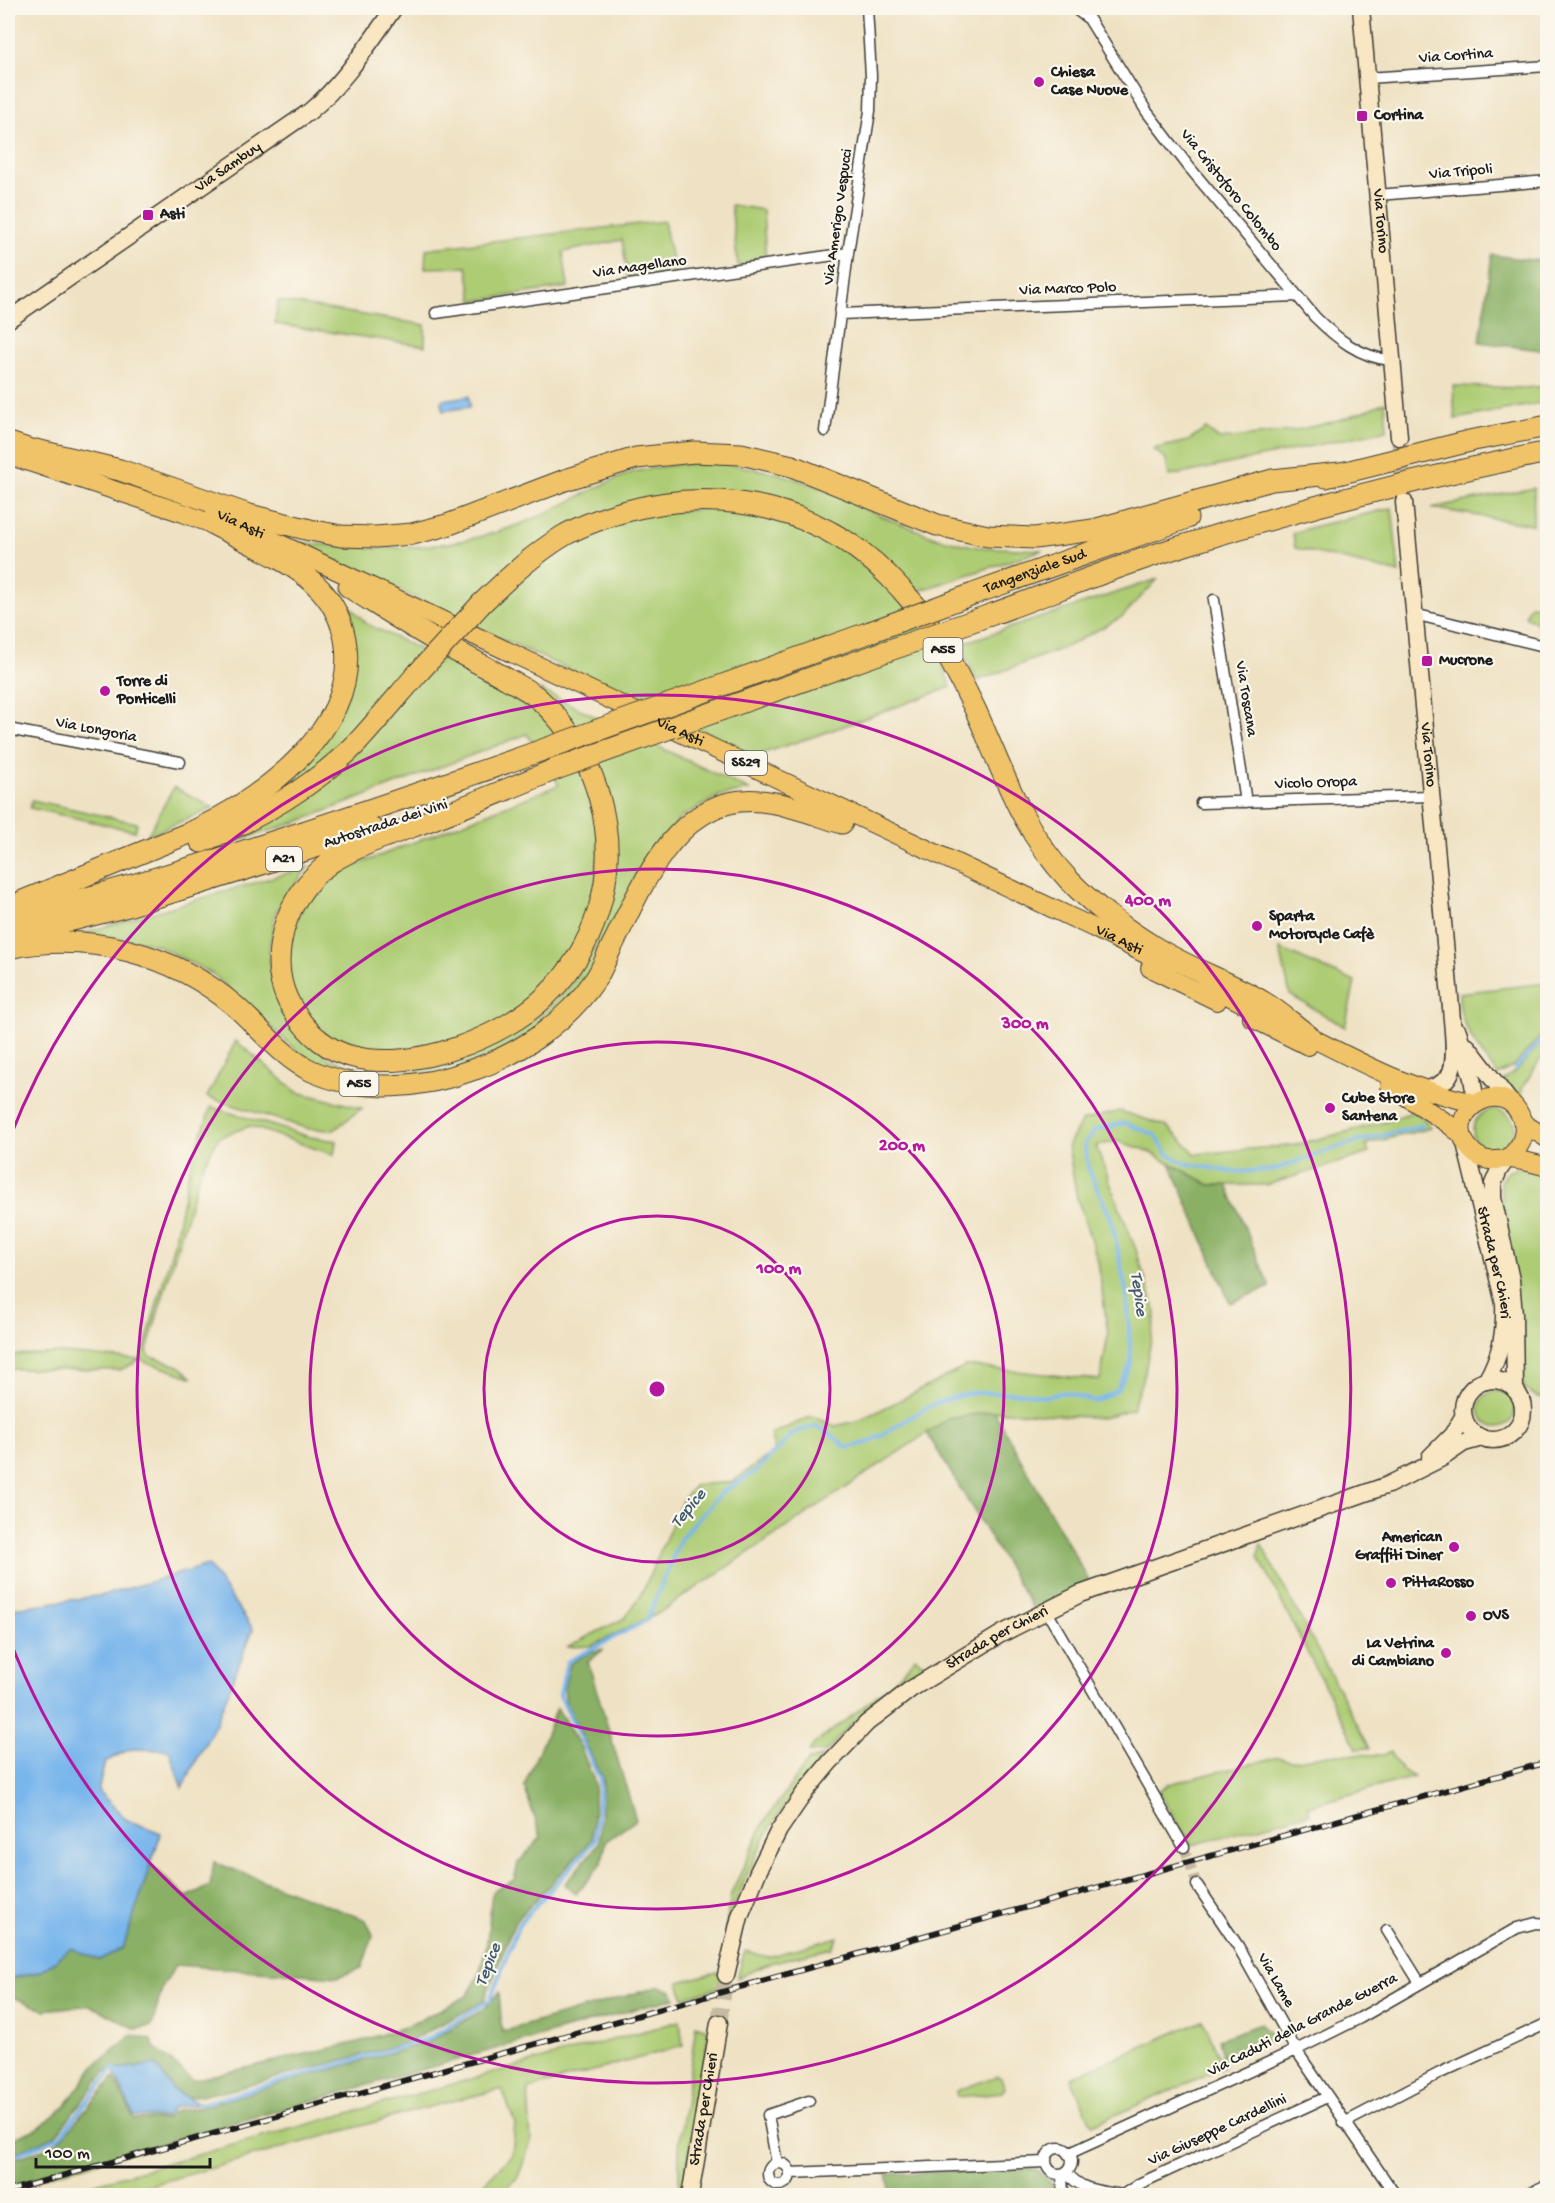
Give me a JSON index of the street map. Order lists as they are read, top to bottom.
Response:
{
  "streets": {
    "highway": [
      "Tangenziale Sud",
      "A55",
      "Autostrada dei Vini",
      "A21"
    ],
    "main road": [
      "Via Sambuy",
      "Via Torino",
      "Via Asti",
      "SS29",
      "Strada per Chieri"
    ],
    "street": [
      "Via Cortina",
      "Via Tripoli",
      "Via Cristoforo Colombo",
      "Via Amerigo Vespucci",
      "Via Magellano",
      "Via Marco Polo",
      "Via Toscana",
      "Via Longoria",
      "Vicolo Oropa",
      "Via Lame",
      "Via Caduti della Grande Guerra",
      "Via Giuseppe Cardellini"
    ]
  },
  "crossings": [
    ["Via Cortina", "Via Torino"],
    ["Via Tripoli", "Via Torino"],
    ["Via Cristoforo Colombo", "Via Torino"],
    ["Via Cristoforo Colombo", "Via Marco Polo"],
    ["Via Amerigo Vespucci", "Via Magellano"],
    ["Via Amerigo Vespucci", "Via Marco Polo"],
    ["Via Torino", "Via Asti"],
    ["Via Torino", "Vicolo Oropa"],
    ["Via Torino", "Strada per Chieri"],
    ["Via Asti", "A55"],
    ["Via Asti", "Strada per Chieri"],
    ["Tangenziale Sud", "A55"],
    ["Tangenziale Sud", "Autostrada dei Vini"],
    ["A55", "Autostrada dei Vini"],
    ["Via Toscana", "Vicolo Oropa"],
    ["Via Lame", "Via Caduti della Grande Guerra"],
    ["Via Lame", "Via Giuseppe Cardellini"]
  ],
  "water": ["Tepice"],
  "places": {
    "other": [
      "Chiesa Case Nuove",
      "Torre di Ponticelli",
      "Sparta Motorcycle Cafè",
      "Cube Store Santena",
      "American Graffiti Diner",
      "PittaRosso",
      "OVS",
      "La Vetrina di Cambiano"
    ],
    "transit": ["Cortina", "Asti", "Mucrone"]
  },
  "scale_bar": "100 m",
  "rings": [
    "400 m",
    "300 m",
    "200 m",
    "100 m"
  ]
}
